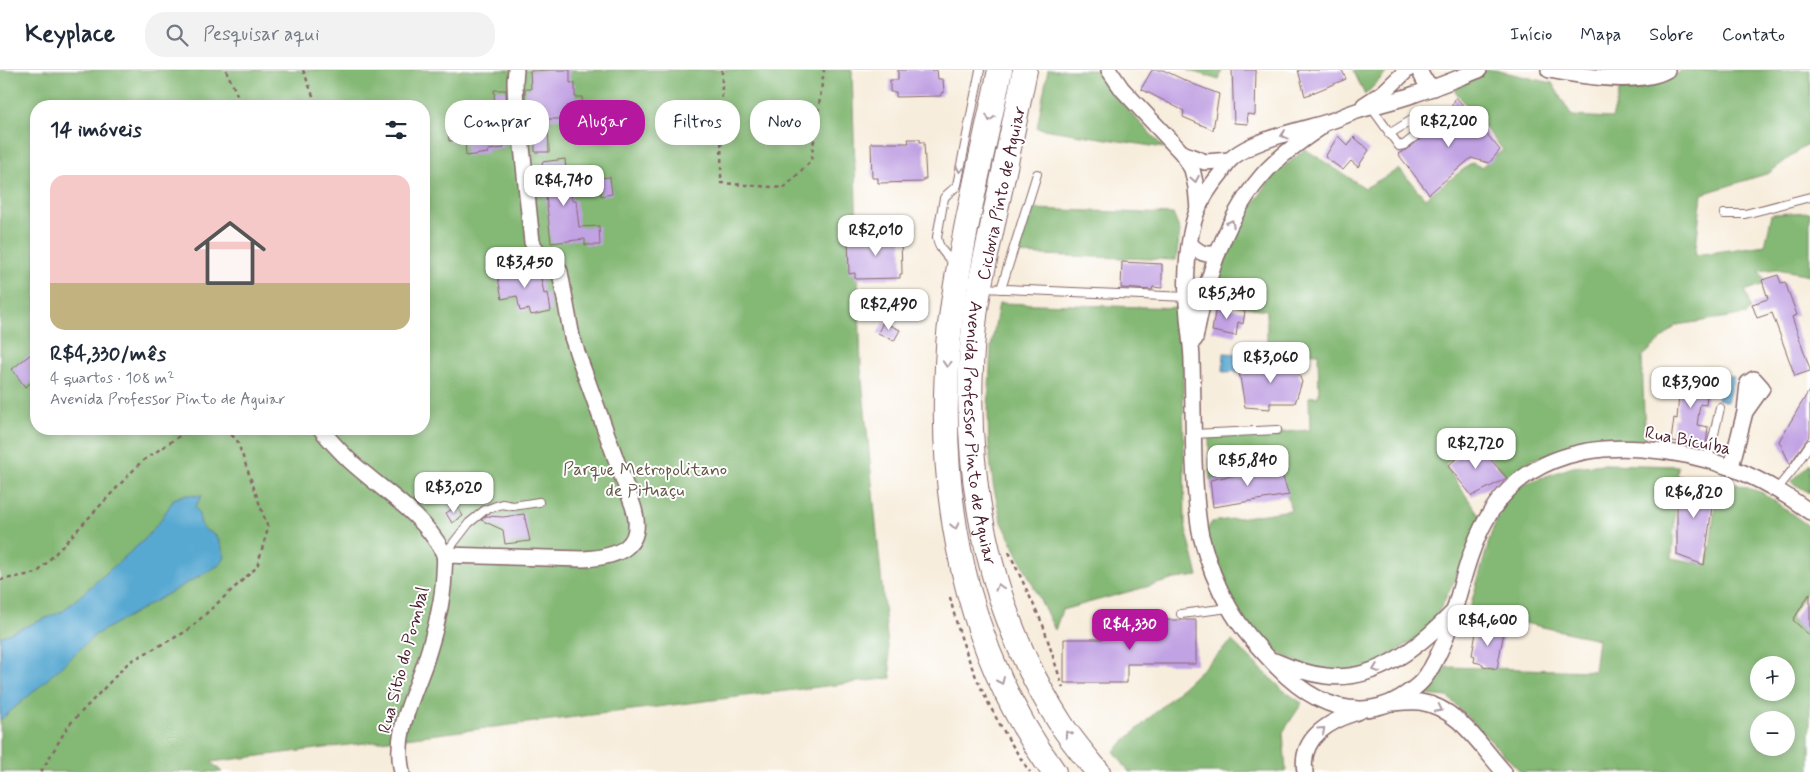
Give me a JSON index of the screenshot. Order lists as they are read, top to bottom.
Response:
{
  "streets": {
    "main road": ["Avenida Professor Pinto de Aguiar"],
    "street": ["Rua Bicuíba", "Rua Sítio do Pombal"]
  },
  "parks": ["Parque Metropolitano de Pituaçu"],
  "page": {
    "header": "Keyplace",
    "search": "Pesquisar aqui",
    "nav": [
      "Início",
      "Mapa",
      "Sobre",
      "Contato"
    ],
    "chip": [
      "Comprar",
      "Alugar",
      "Filtros",
      "Novo"
    ],
    "heading": "14 imóveis",
    "price": [
      "R$2,200",
      "R$4,740",
      "R$2,010",
      "R$3,450",
      "R$5,340",
      "R$2,490",
      "R$3,060",
      "R$3,900",
      "R$2,720",
      "R$5,840",
      "R$3,020",
      "R$6,820",
      "R$4,600",
      "R$4,330"
    ],
    "list": [
      {
        "name": "R$4,330/mês",
        "note": "4 quartos · 108 m² · Avenida Professor Pinto de Aguiar"
      }
    ],
    "map_buttons": ["+", "−"]
  }
}
